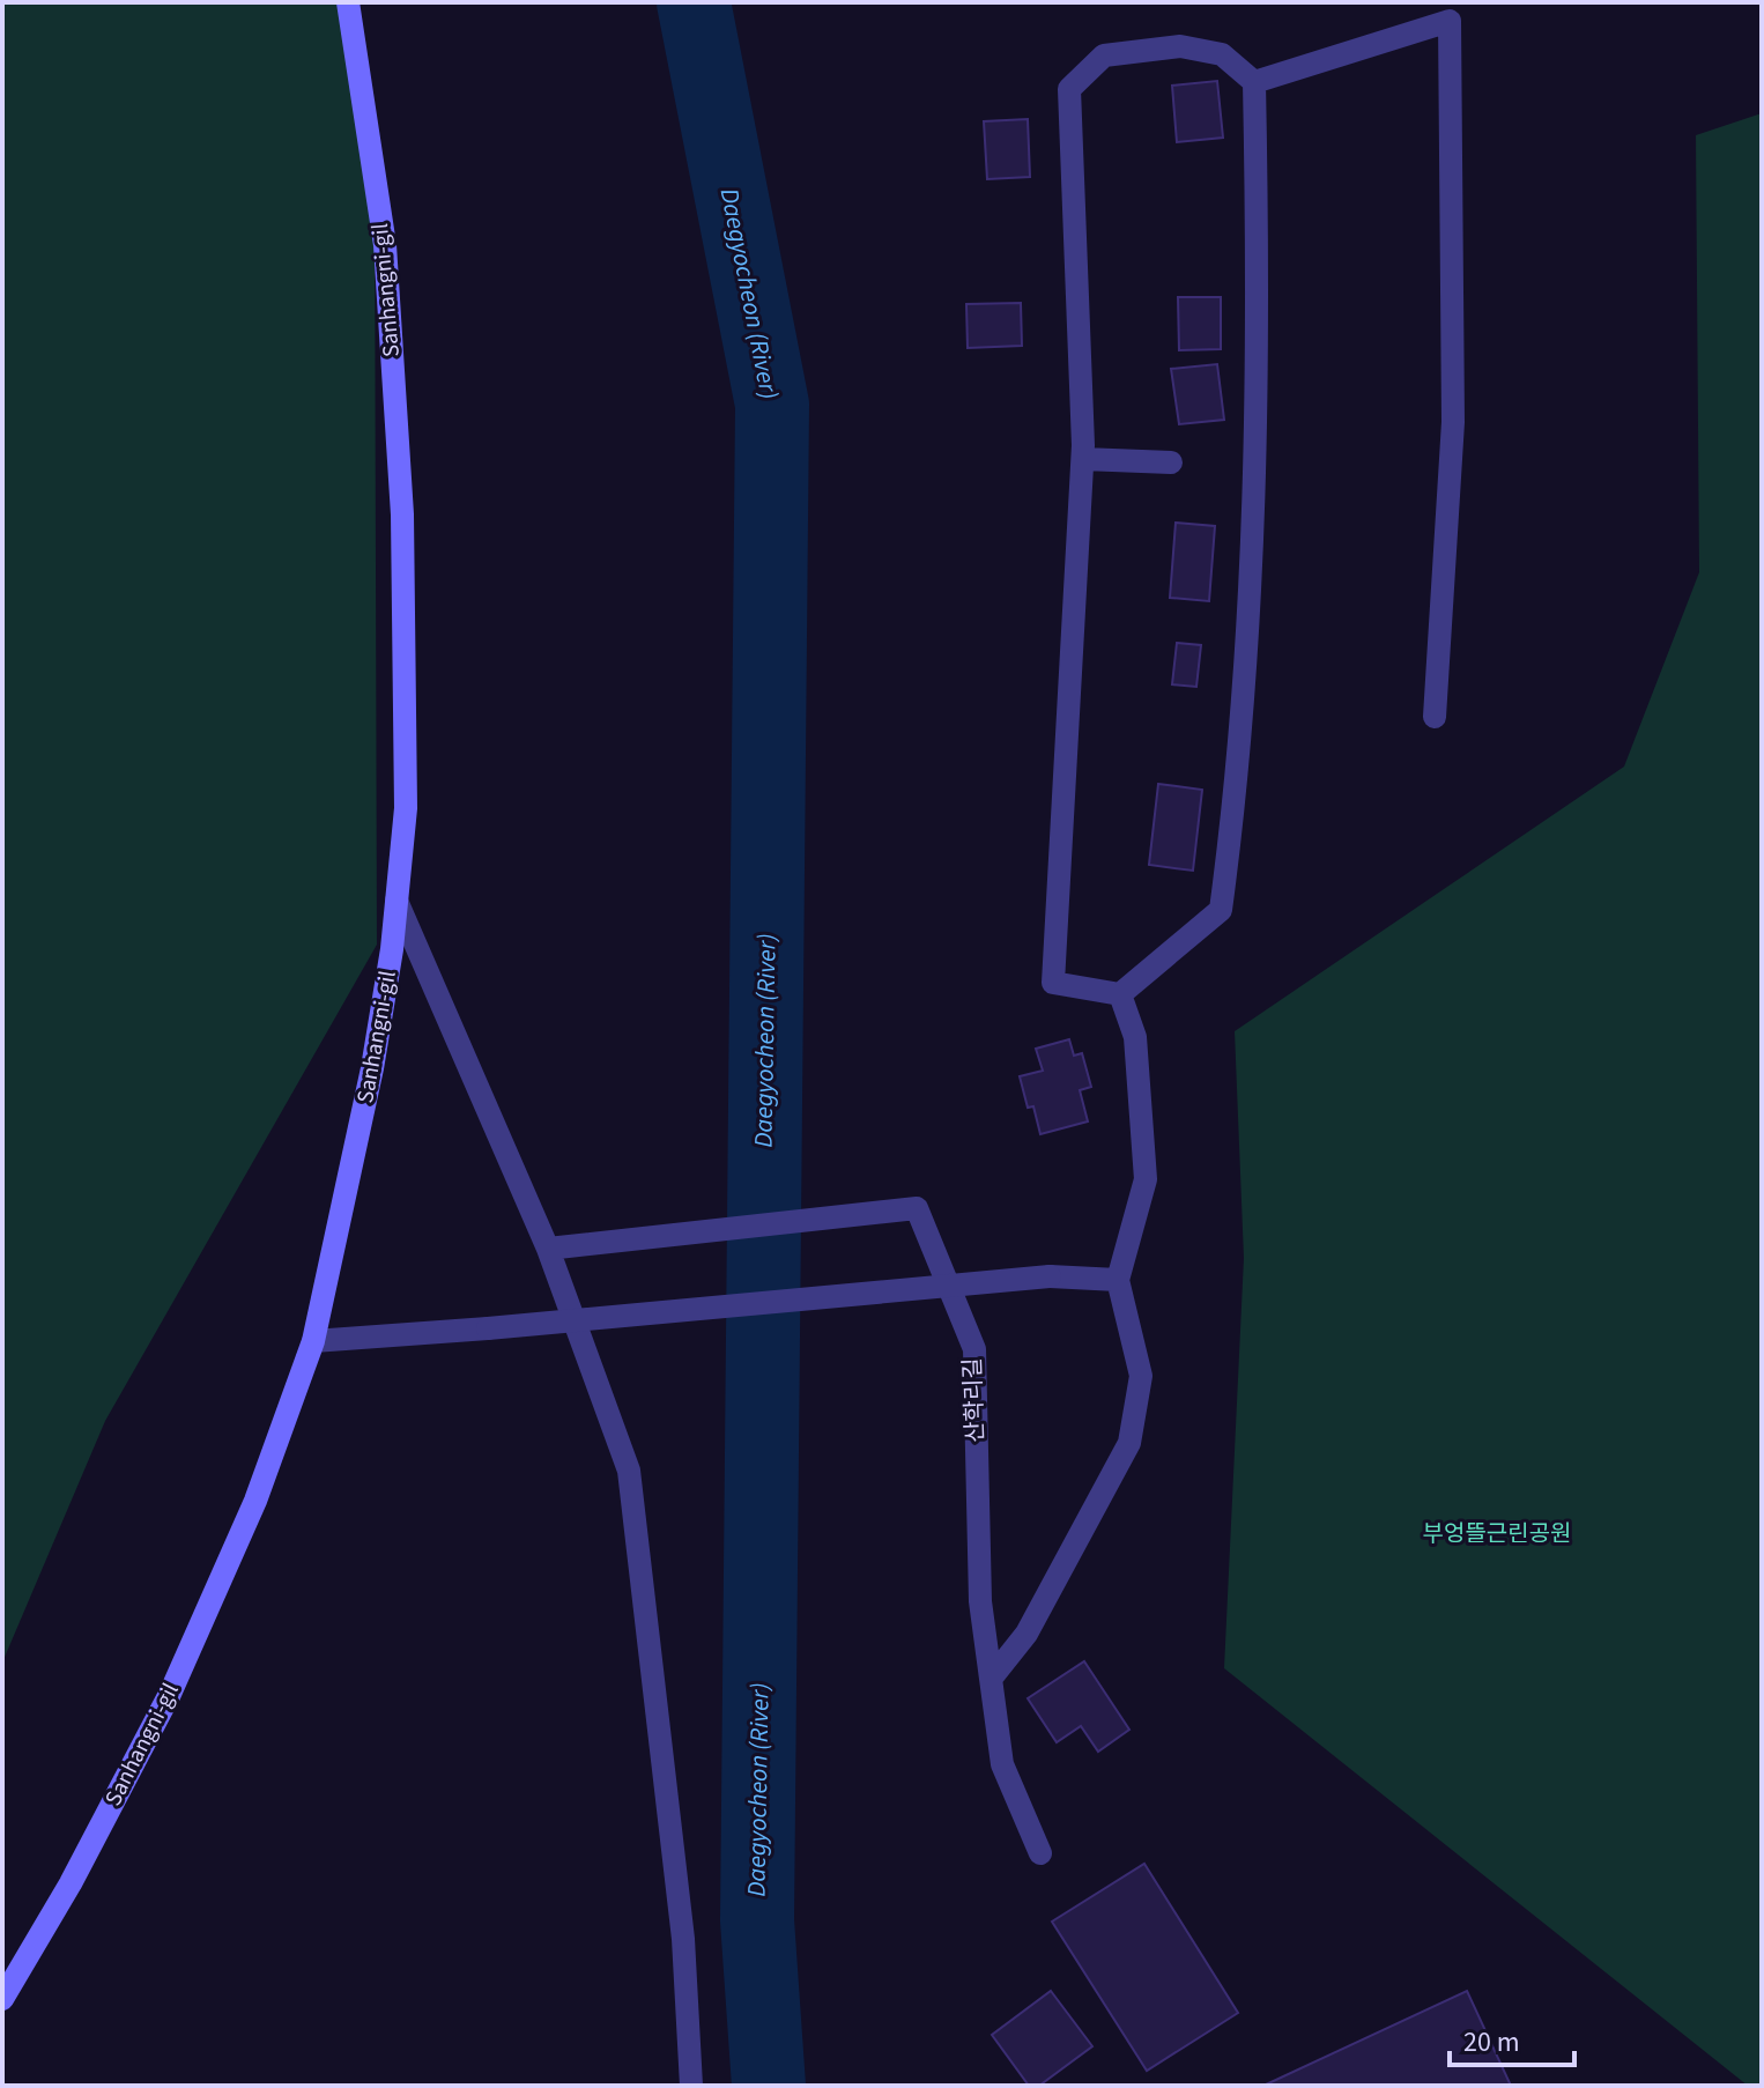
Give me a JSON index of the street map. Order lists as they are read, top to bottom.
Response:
{
  "streets": {
    "main road": ["Sanhangni-gil"],
    "street": ["산학리길"]
  },
  "water": ["Daegyocheon (River)"],
  "parks": ["부엉뜰근린공원"],
  "scale_bar": "20 m"
}
